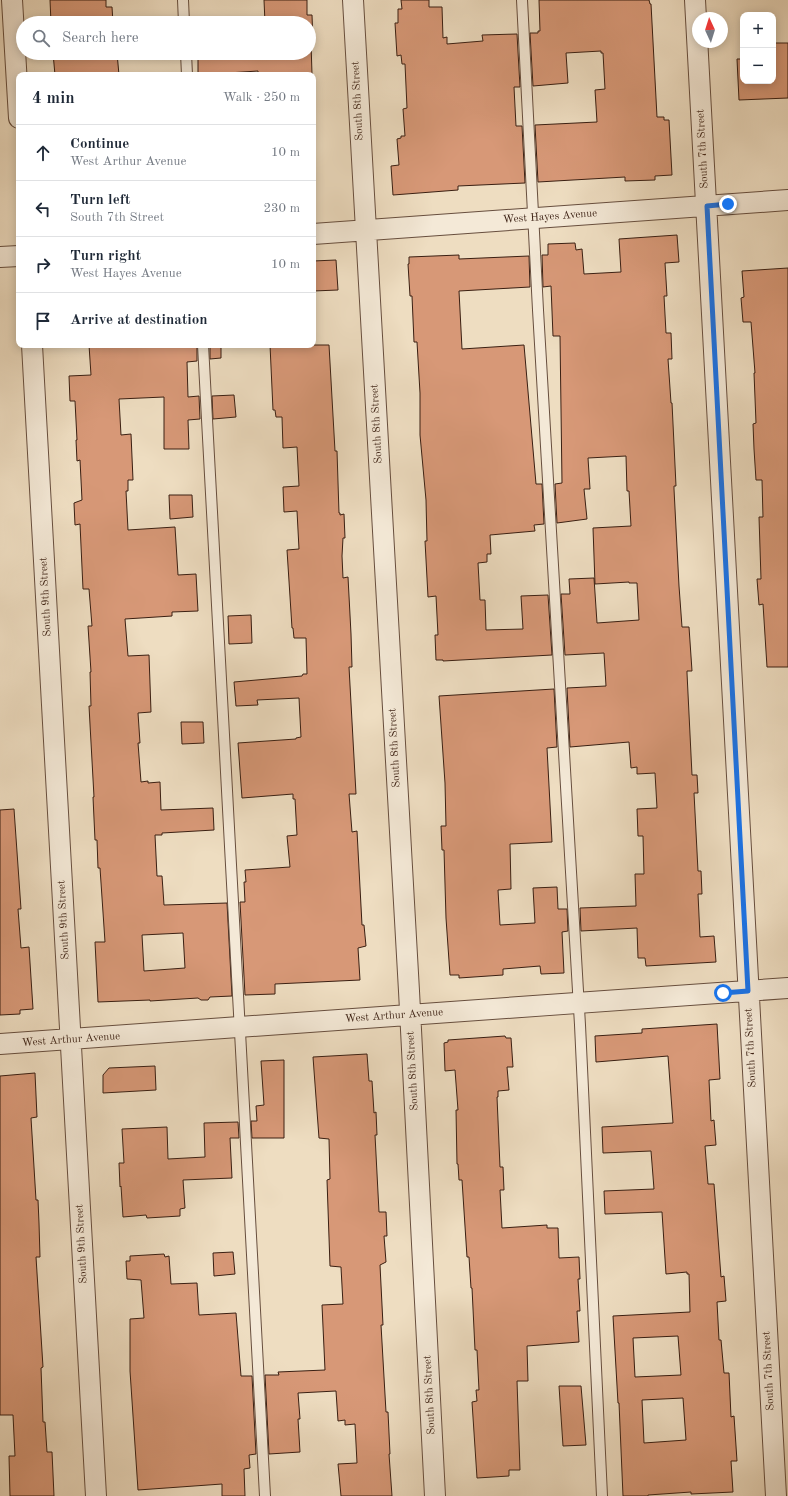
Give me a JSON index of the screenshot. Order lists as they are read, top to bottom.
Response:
{
  "streets": {
    "street": [
      "South 8th Street",
      "South 7th Street",
      "West Hayes Avenue",
      "South 9th Street",
      "West Arthur Avenue"
    ]
  },
  "crossings": [
    ["South 8th Street", "West Hayes Avenue"],
    ["South 8th Street", "West Arthur Avenue"],
    ["South 7th Street", "West Hayes Avenue"],
    ["South 7th Street", "West Arthur Avenue"],
    ["South 9th Street", "West Arthur Avenue"]
  ],
  "north": "top",
  "page": {
    "map_buttons": ["+", "−"],
    "search": "Search here",
    "heading": ["4 min", "Walk · 250 m"],
    "list": [
      ["Continue", "West Arthur Avenue", "10 m"],
      ["Turn left", "South 7th Street", "230 m"],
      ["Turn right", "West Hayes Avenue", "10 m"],
      "Arrive at destination"
    ]
  }
}
